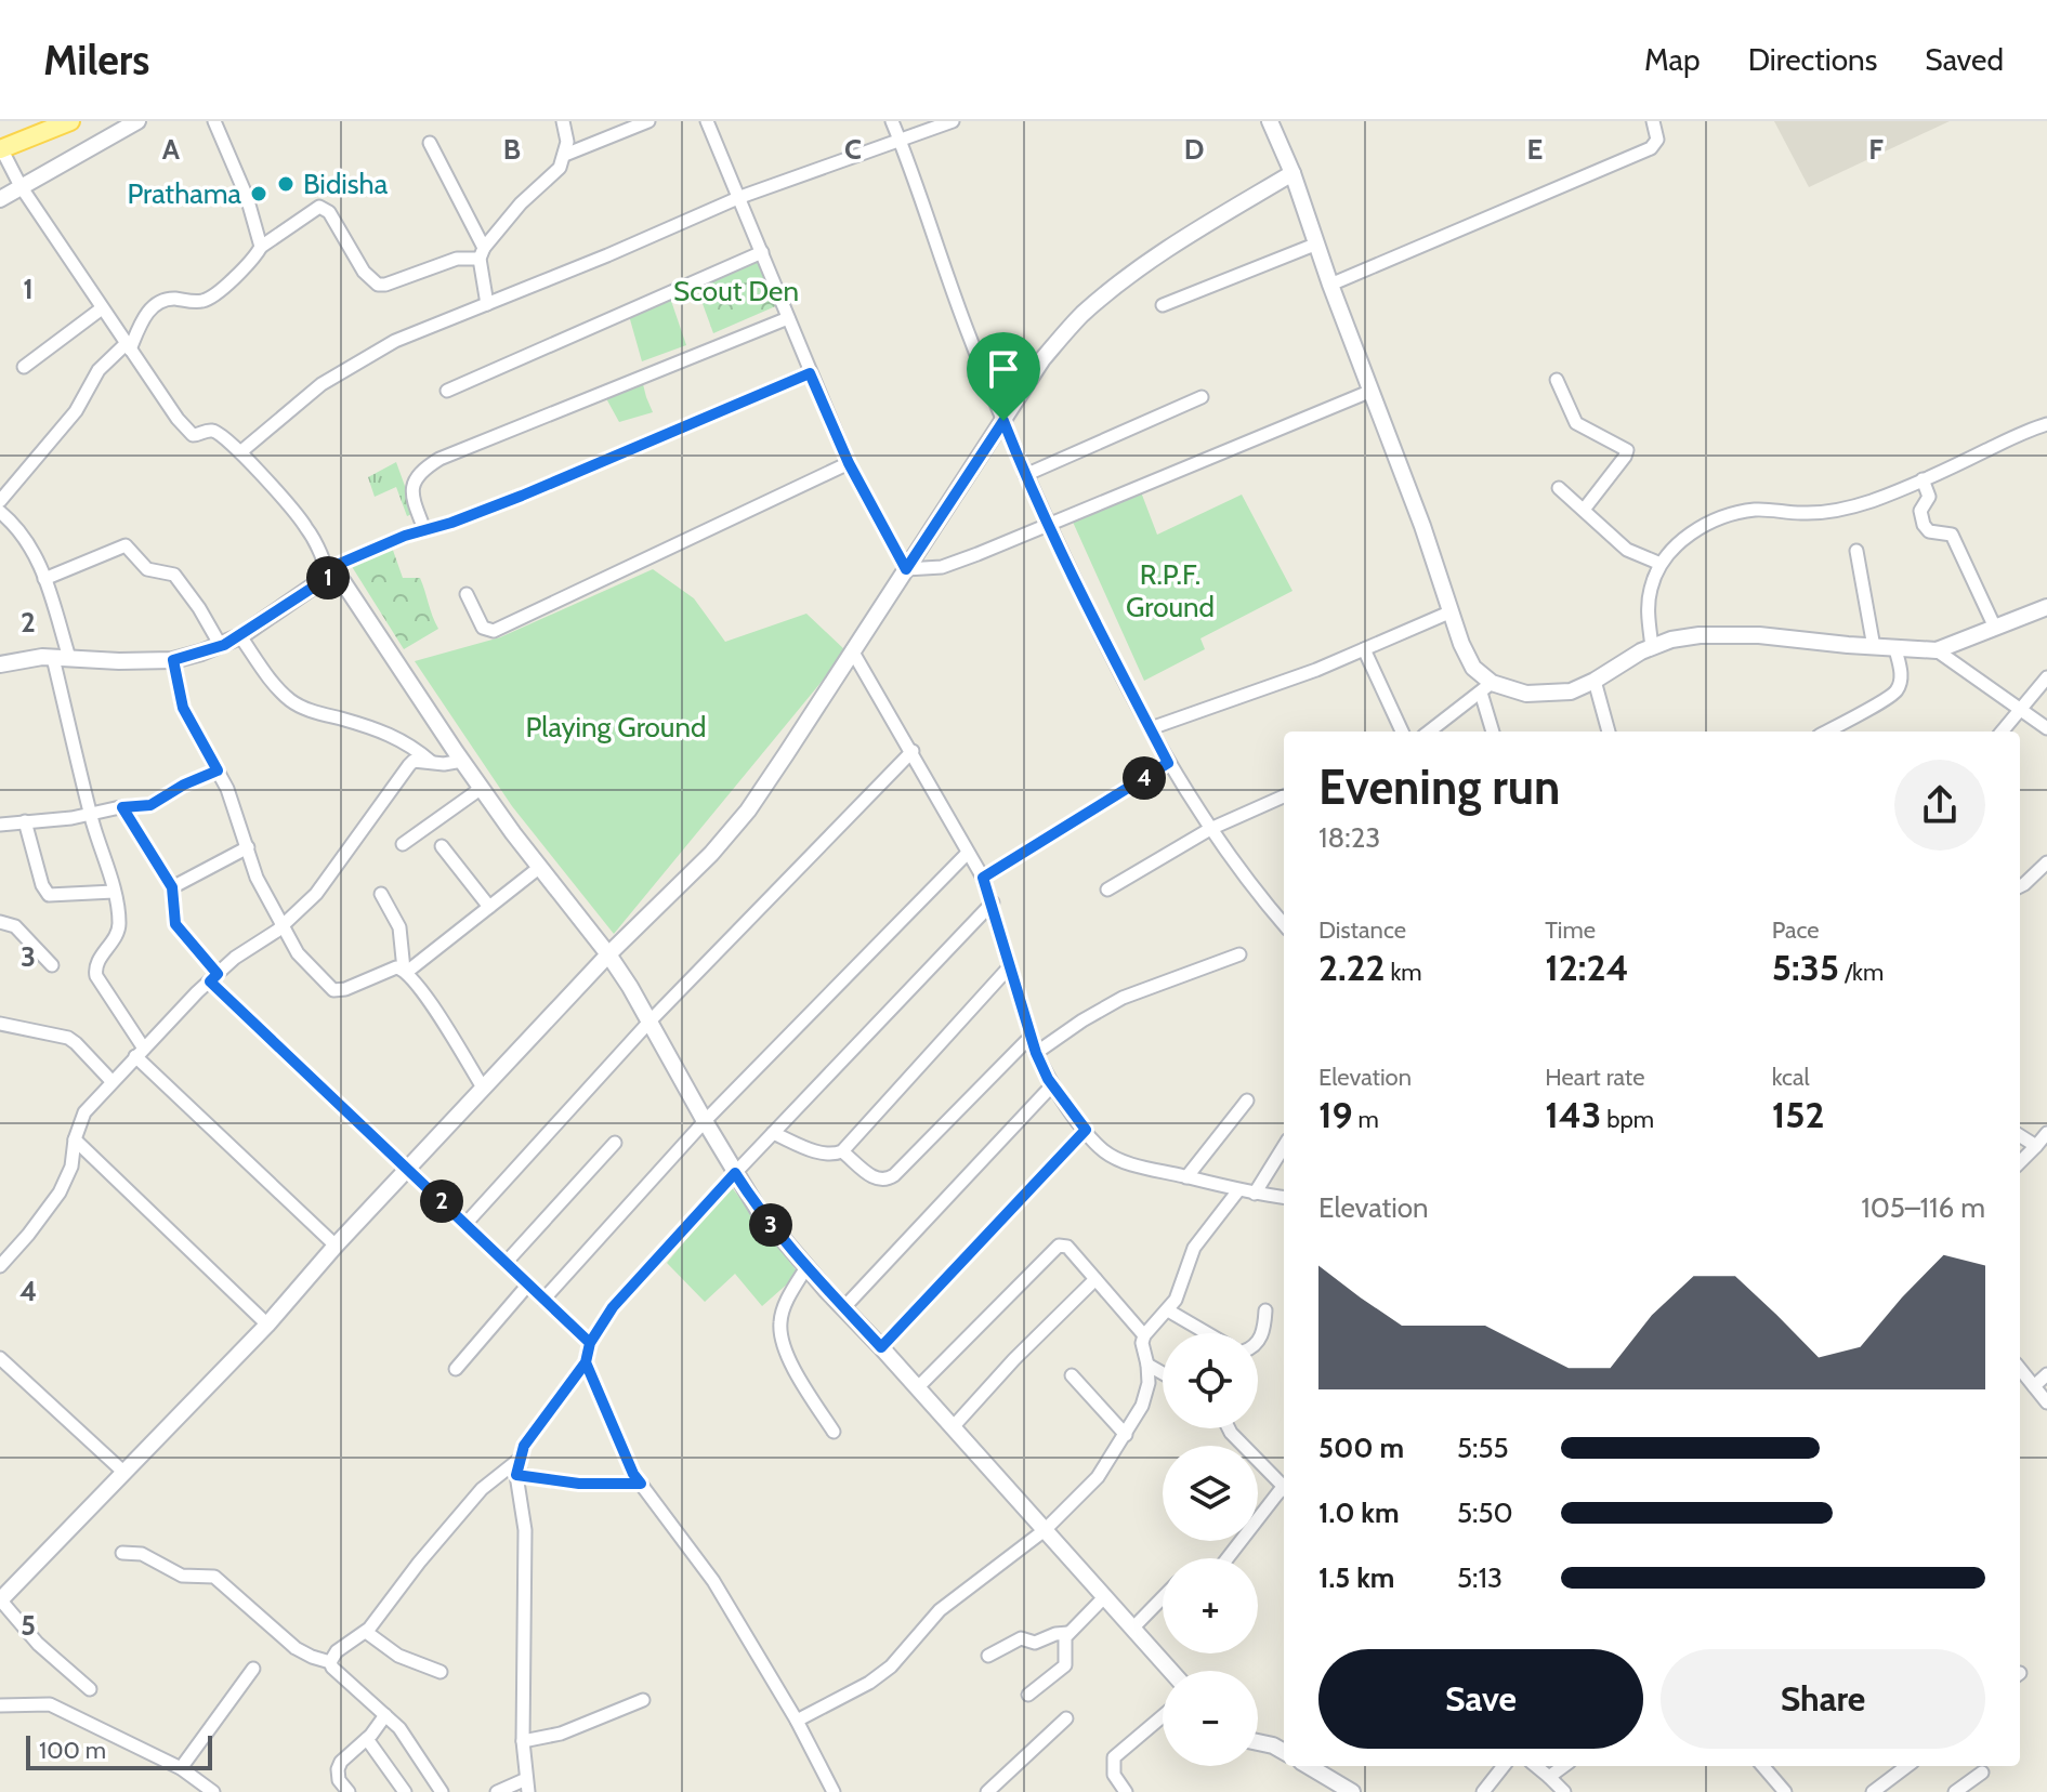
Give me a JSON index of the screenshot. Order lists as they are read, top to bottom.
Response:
{
  "parks": ["Scout Den", "R.P.F. Ground", "Playing Ground"],
  "places": ["Bidisha", "Prathama"],
  "scale_bar": "100 m",
  "page": {
    "header": "Milers",
    "nav": ["Map", "Directions", "Saved"],
    "pins": [
      "1",
      "4",
      "2",
      "3"
    ],
    "heading": ["Evening run", "18:23"],
    "stats": [
      ["Distance", "2.22 km"],
      ["Time", "12:24"],
      ["Pace", "5:35 /km"],
      ["Elevation", "19 m"],
      ["Heart rate", "143 bpm"],
      ["kcal", "152"]
    ],
    "chart": ["Elevation", "105–116 m"],
    "map_buttons": ["+", "−"],
    "list": [
      {
        "name": "500 m",
        "note": "5:55"
      },
      {
        "name": "1.0 km",
        "note": "5:50"
      },
      {
        "name": "1.5 km",
        "note": "5:13"
      }
    ],
    "buttons": ["Save", "Share"],
    "scale": "100 m"
  },
  "grid": {
    "columns": [
      "A",
      "B",
      "C",
      "D",
      "E",
      "F"
    ],
    "rows": [
      "1",
      "2",
      "3",
      "4",
      "5"
    ]
  }
}
